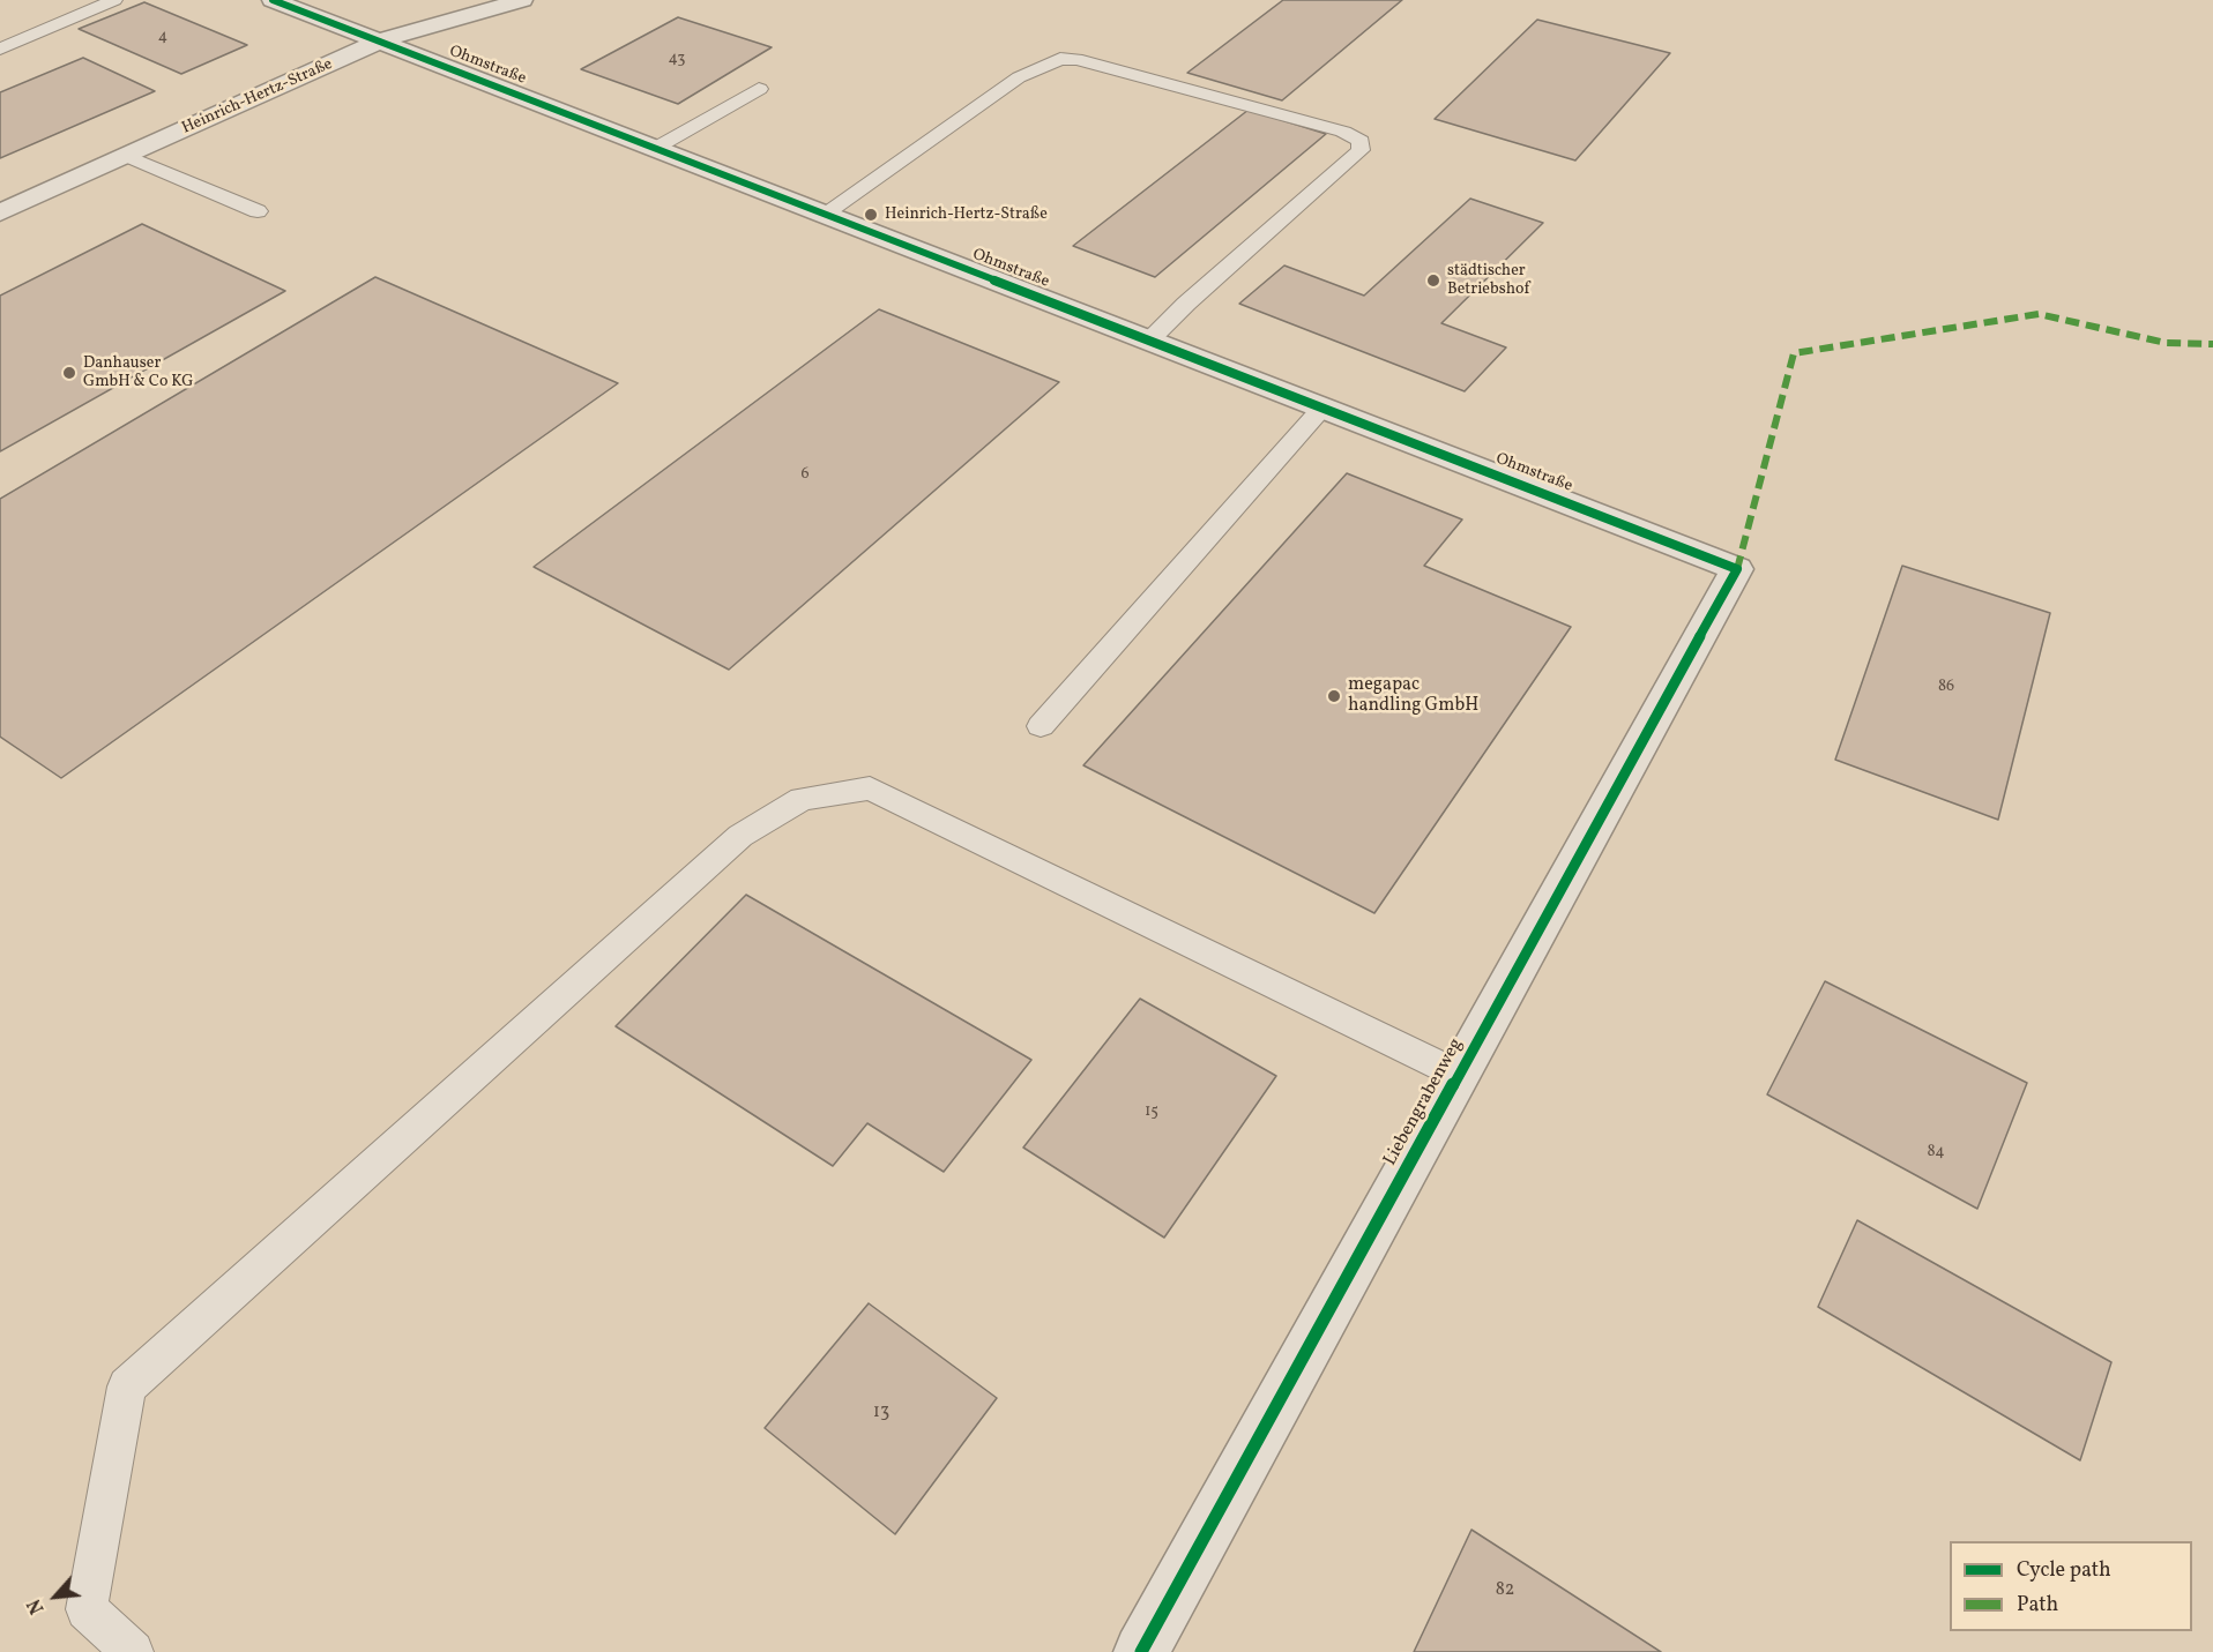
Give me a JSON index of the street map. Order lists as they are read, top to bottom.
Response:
{
  "streets": {
    "street": ["Ohmstraße", "Heinrich-Hertz-Straße", "Liebengrabenweg"]
  },
  "crossings": [
    ["Ohmstraße", "Heinrich-Hertz-Straße"],
    ["Ohmstraße", "Liebengrabenweg"]
  ],
  "places": [
    "Heinrich-Hertz-Straße",
    "städtischer Betriebshof",
    "Danhauser GmbH & Co KG",
    "megapac handling GmbH"
  ],
  "house_numbers": [
    "4",
    "43",
    "6",
    "86",
    "15",
    "84",
    "13",
    "82"
  ],
  "legend": ["Cycle path", "Path"],
  "north": "bottom left"
}
